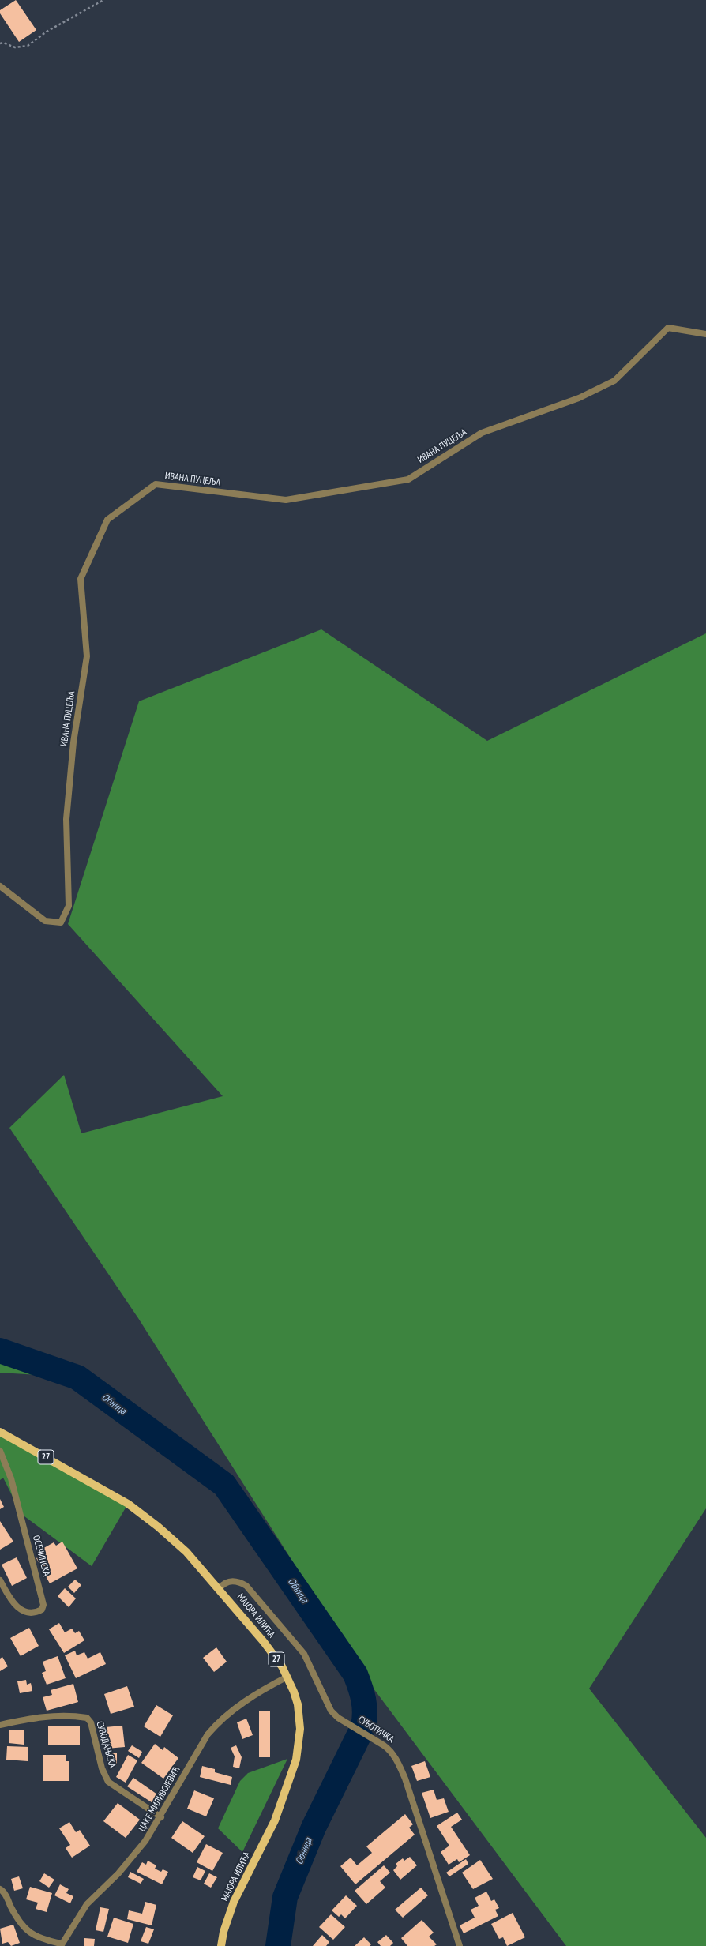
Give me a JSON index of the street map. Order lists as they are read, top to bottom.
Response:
{
  "streets": {
    "main road": ["27", "МАЈОРА ИЛИЋА"],
    "street": [
      "ИВАНА ПУЦЕЉА",
      "ОСЕЧИНСКА",
      "СУБОТИЧКА",
      "СУВОДАЊСКА",
      "ЦАКЕ МИЛИВОЈЕВИЋ"
    ]
  },
  "crossings": [
    ["МАЈОРА ИЛИЋА", "СУБОТИЧКА"],
    ["МАЈОРА ИЛИЋА", "ЦАКЕ МИЛИВОЈЕВИЋ"],
    ["СУВОДАЊСКА", "ЦАКЕ МИЛИВОЈЕВИЋ"]
  ],
  "water": ["Обница"]
}
